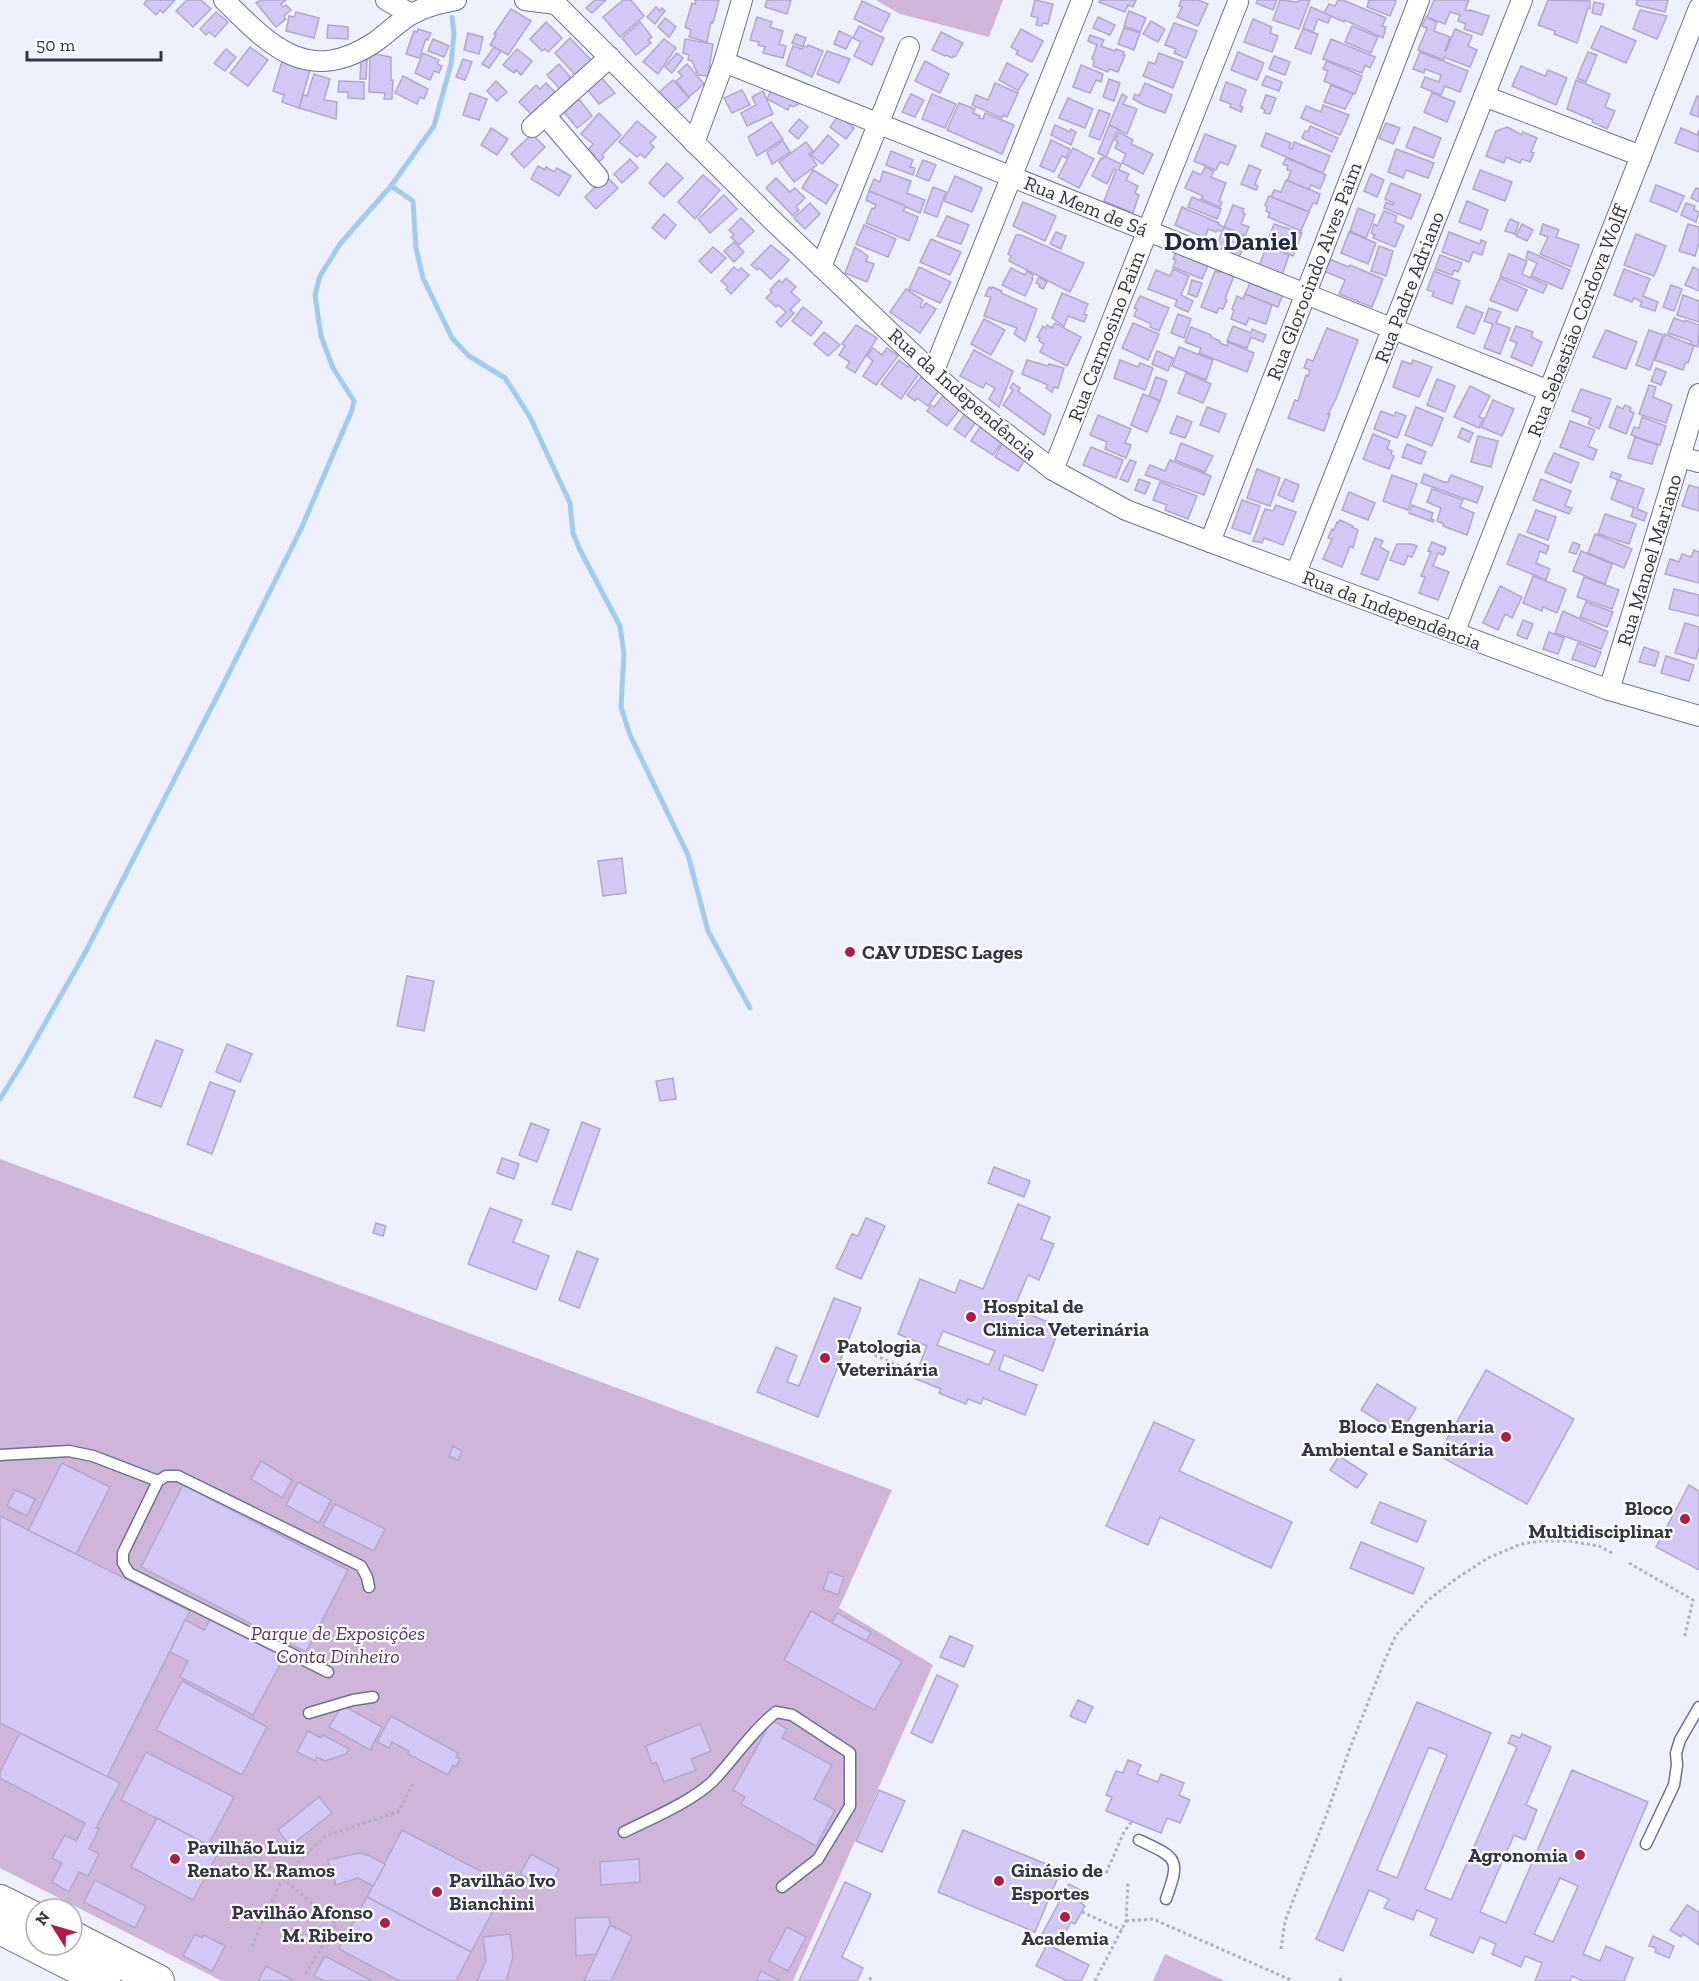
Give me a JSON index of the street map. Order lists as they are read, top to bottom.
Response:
{
  "streets": {
    "street": [
      "Rua Mem de Sá",
      "Rua Glorocindo Alves Paim",
      "Rua Padre Adriano",
      "Rua Sebastião Córdova Wolff",
      "Rua Carmosino Paim",
      "Rua da Independência",
      "Rua Manoel Mariano"
    ]
  },
  "crossings": [
    ["Rua Mem de Sá", "Rua Glorocindo Alves Paim"],
    ["Rua Mem de Sá", "Rua Padre Adriano"],
    ["Rua Mem de Sá", "Rua Sebastião Córdova Wolff"],
    ["Rua Mem de Sá", "Rua Carmosino Paim"],
    ["Rua Glorocindo Alves Paim", "Rua da Independência"],
    ["Rua Padre Adriano", "Rua da Independência"],
    ["Rua Sebastião Córdova Wolff", "Rua da Independência"],
    ["Rua Carmosino Paim", "Rua da Independência"],
    ["Rua da Independência", "Rua Manoel Mariano"]
  ],
  "districts": ["Dom Daniel"],
  "parks": ["Parque de Exposições Conta Dinheiro"],
  "places": [
    "CAV UDESC Lages",
    "Hospital de Clinica Veterinária",
    "Patologia Veterinária",
    "Bloco Engenharia Ambiental e Sanitária",
    "Bloco Multidisciplinar",
    "Agronomia",
    "Pavilhão Luiz Renato K. Ramos",
    "Ginásio de Esportes",
    "Pavilhão Ivo Bianchini",
    "Academia",
    "Pavilhão Afonso M. Ribeiro"
  ],
  "scale_bar": "50 m",
  "north": "top left"
}
